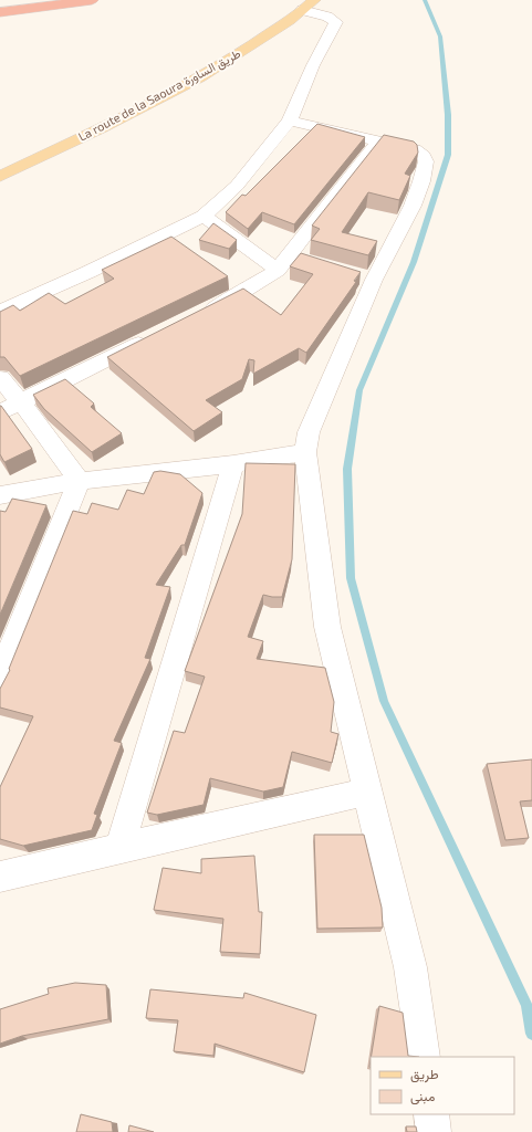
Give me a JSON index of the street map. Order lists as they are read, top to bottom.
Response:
{
  "streets": {
    "main road": ["La route de la Saoura طريق الساورة"]
  },
  "legend": ["طريق", "مبنى"]
}
